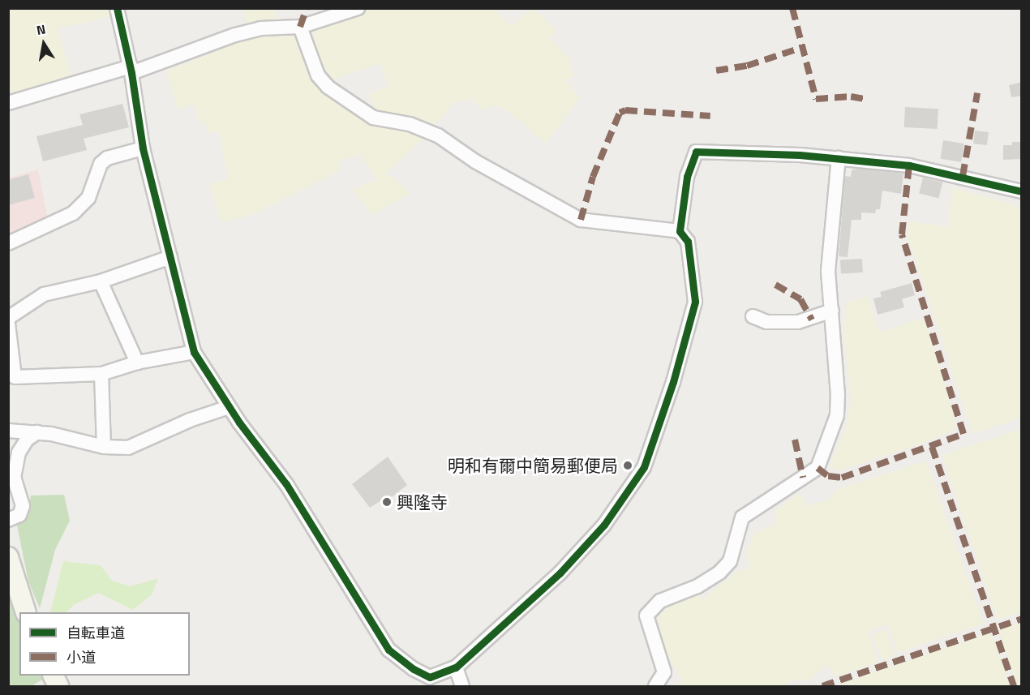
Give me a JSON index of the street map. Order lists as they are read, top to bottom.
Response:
{
  "places": ["明和有爾中簡易郵便局", "興隆寺"],
  "legend": ["自転車道", "小道"],
  "north": "top"
}
